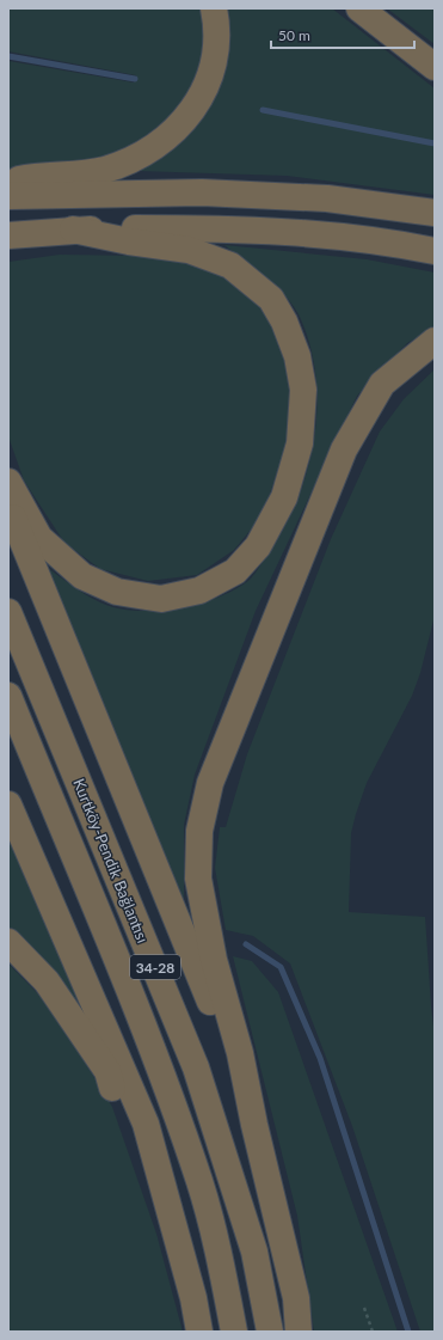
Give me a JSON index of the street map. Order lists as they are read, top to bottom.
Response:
{
  "streets": {
    "highway": ["Kurtköy-Pendik Bağlantısı", "34-28"]
  },
  "scale_bar": "50 m"
}
